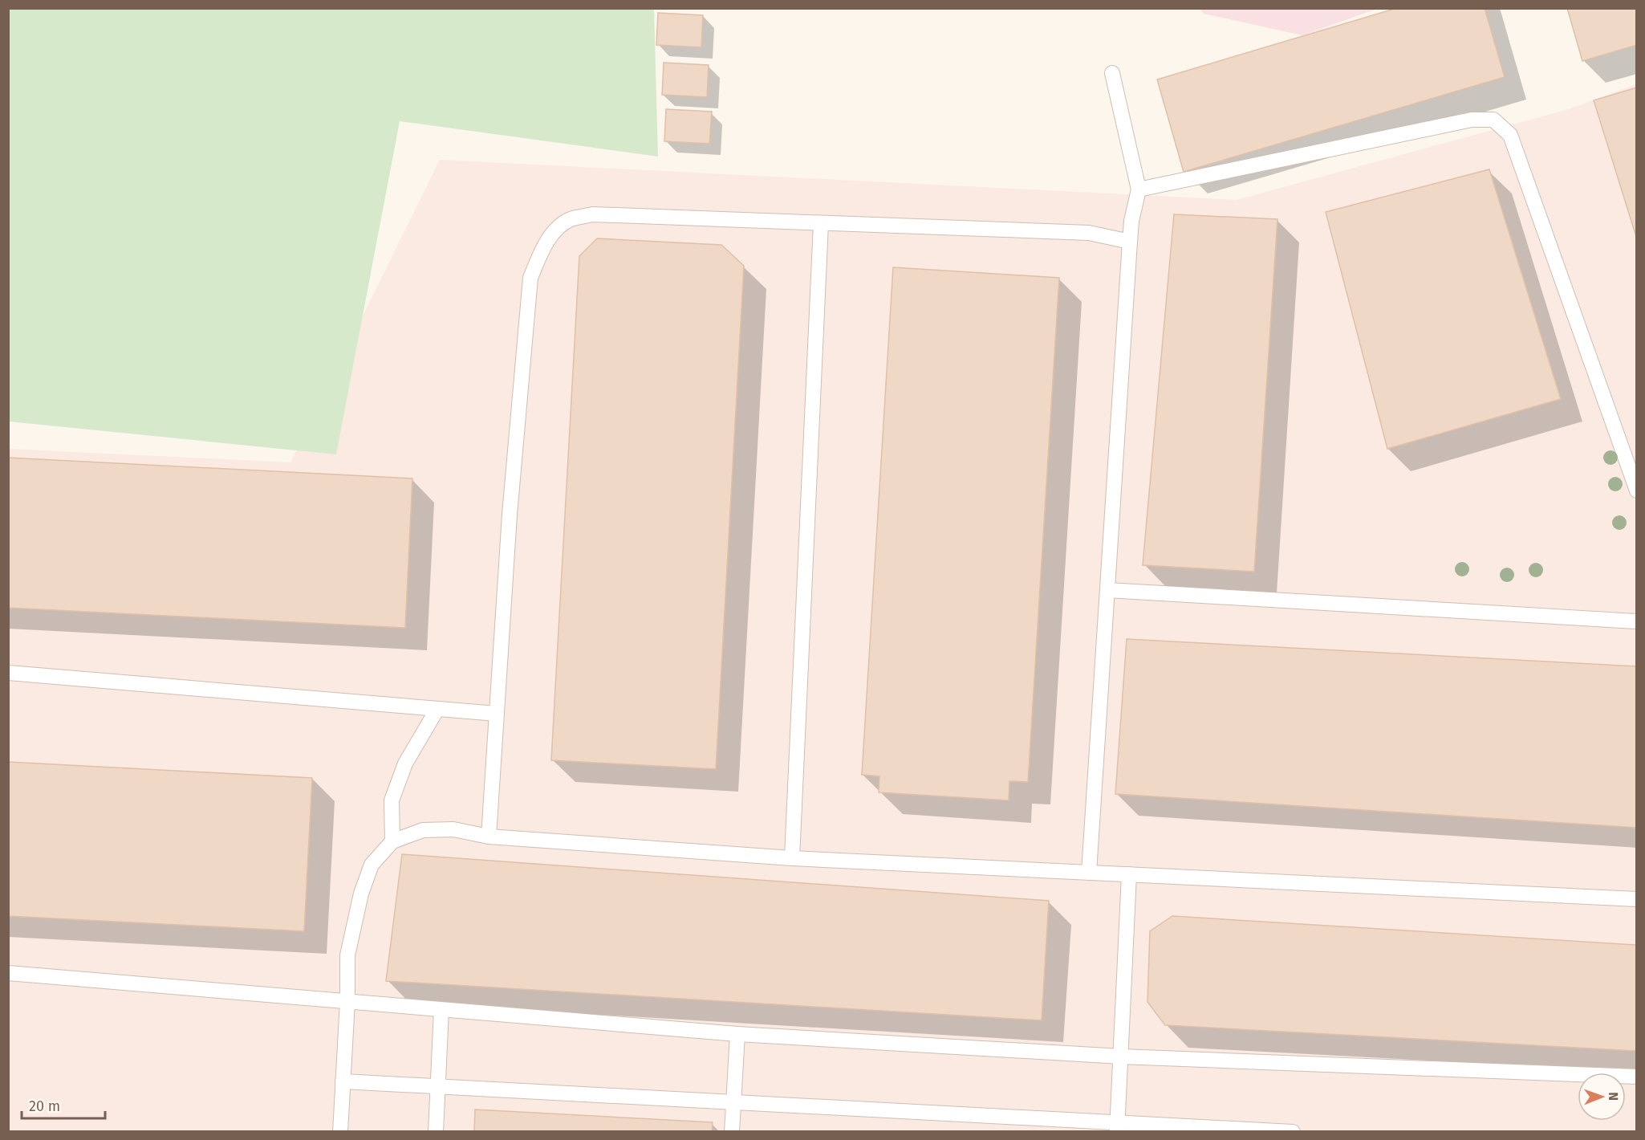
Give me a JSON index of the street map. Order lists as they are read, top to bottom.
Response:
{
  "scale_bar": "20 m",
  "north": "right"
}
